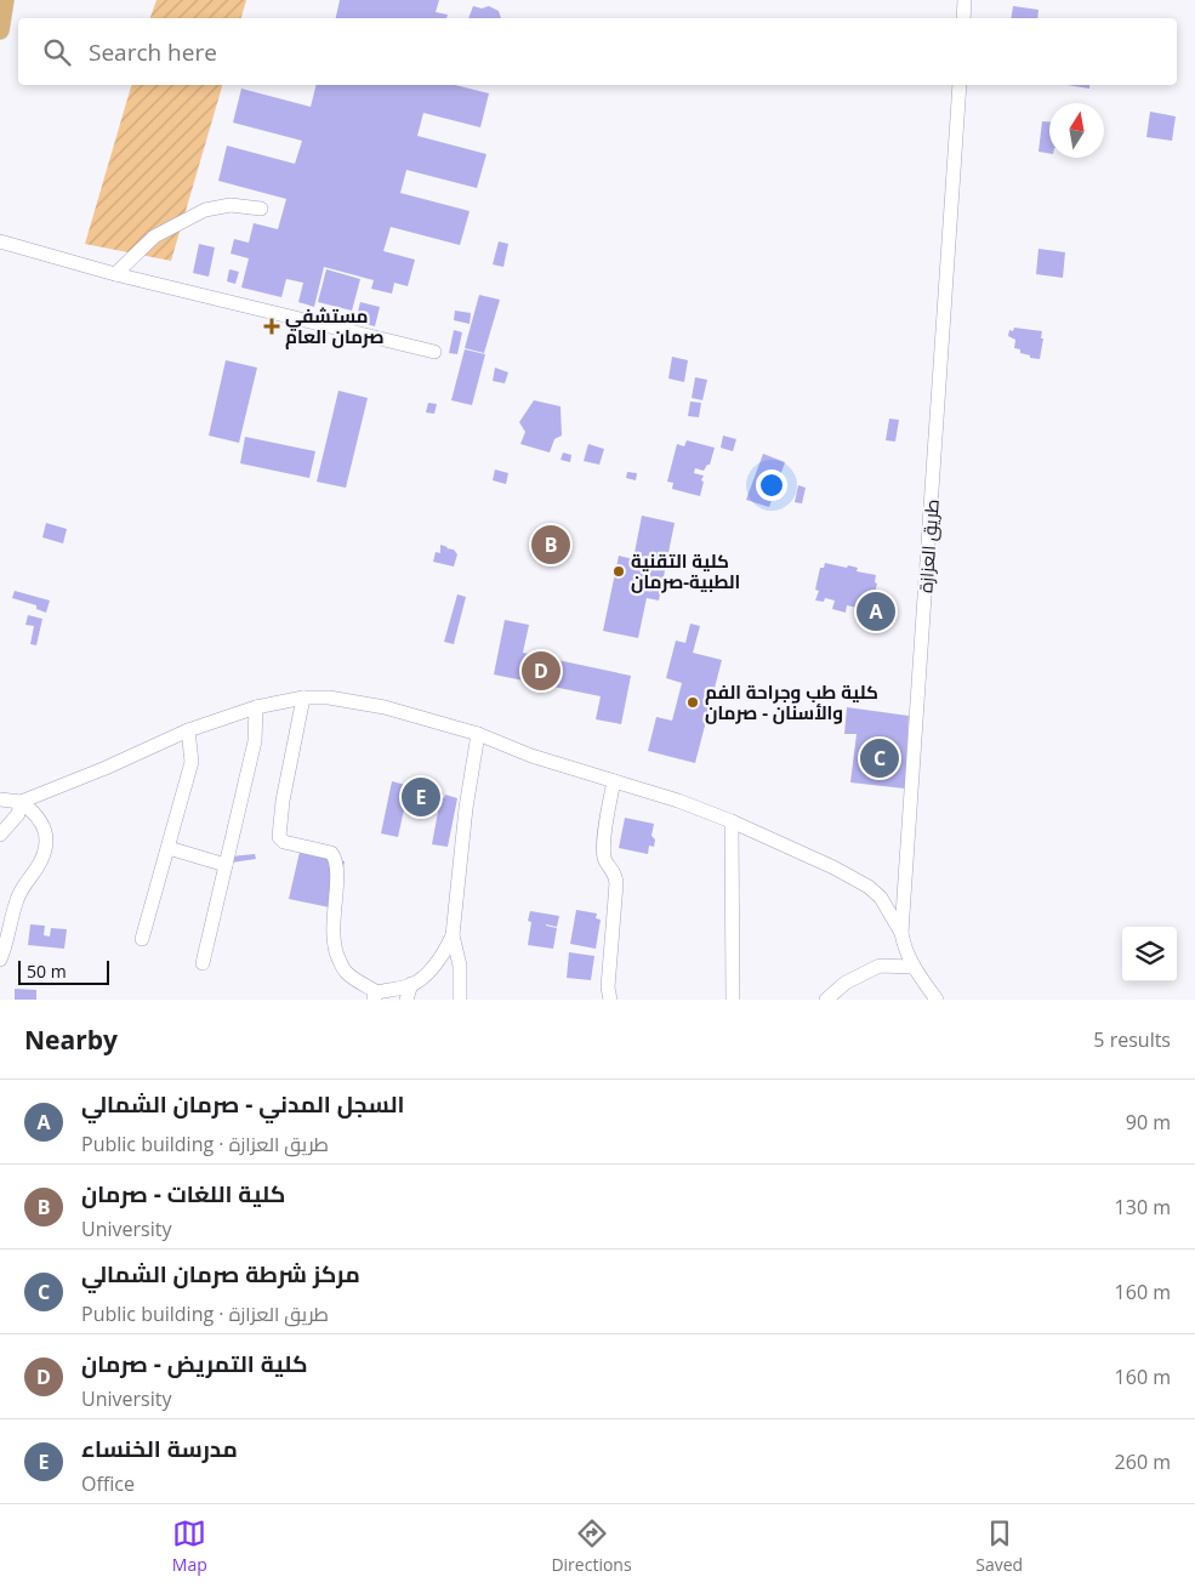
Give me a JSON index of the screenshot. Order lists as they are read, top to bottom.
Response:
{
  "streets": {
    "street": ["طريق العزازة"]
  },
  "places": {
    "health": ["مستشفي صرمان العام"],
    "other": ["كلية التقنية الطبية-صرمان", "كلية طب وجراحة الفم والأسنان - صرمان"]
  },
  "scale_bar": "50 m",
  "north": "top",
  "page": {
    "search": "Search here",
    "pins": [
      "B",
      "A",
      "D",
      "C",
      "E"
    ],
    "scale": "50 m",
    "heading": ["Nearby", "5 results"],
    "list": [
      {
        "mark": "A",
        "name": "السجل المدني - صرمان الشمالي",
        "note": "Public building · طريق العزازة",
        "value": "90 m"
      },
      {
        "mark": "B",
        "name": "كلية اللغات - صرمان",
        "note": "University",
        "value": "130 m"
      },
      {
        "mark": "C",
        "name": "مركز شرطة صرمان الشمالي",
        "note": "Public building · طريق العزازة",
        "value": "160 m"
      },
      {
        "mark": "D",
        "name": "كلية التمريض - صرمان",
        "note": "University",
        "value": "160 m"
      },
      {
        "mark": "E",
        "name": "مدرسة الخنساء",
        "note": "Office",
        "value": "260 m"
      }
    ],
    "nav": ["Map", "Directions", "Saved"]
  }
}
